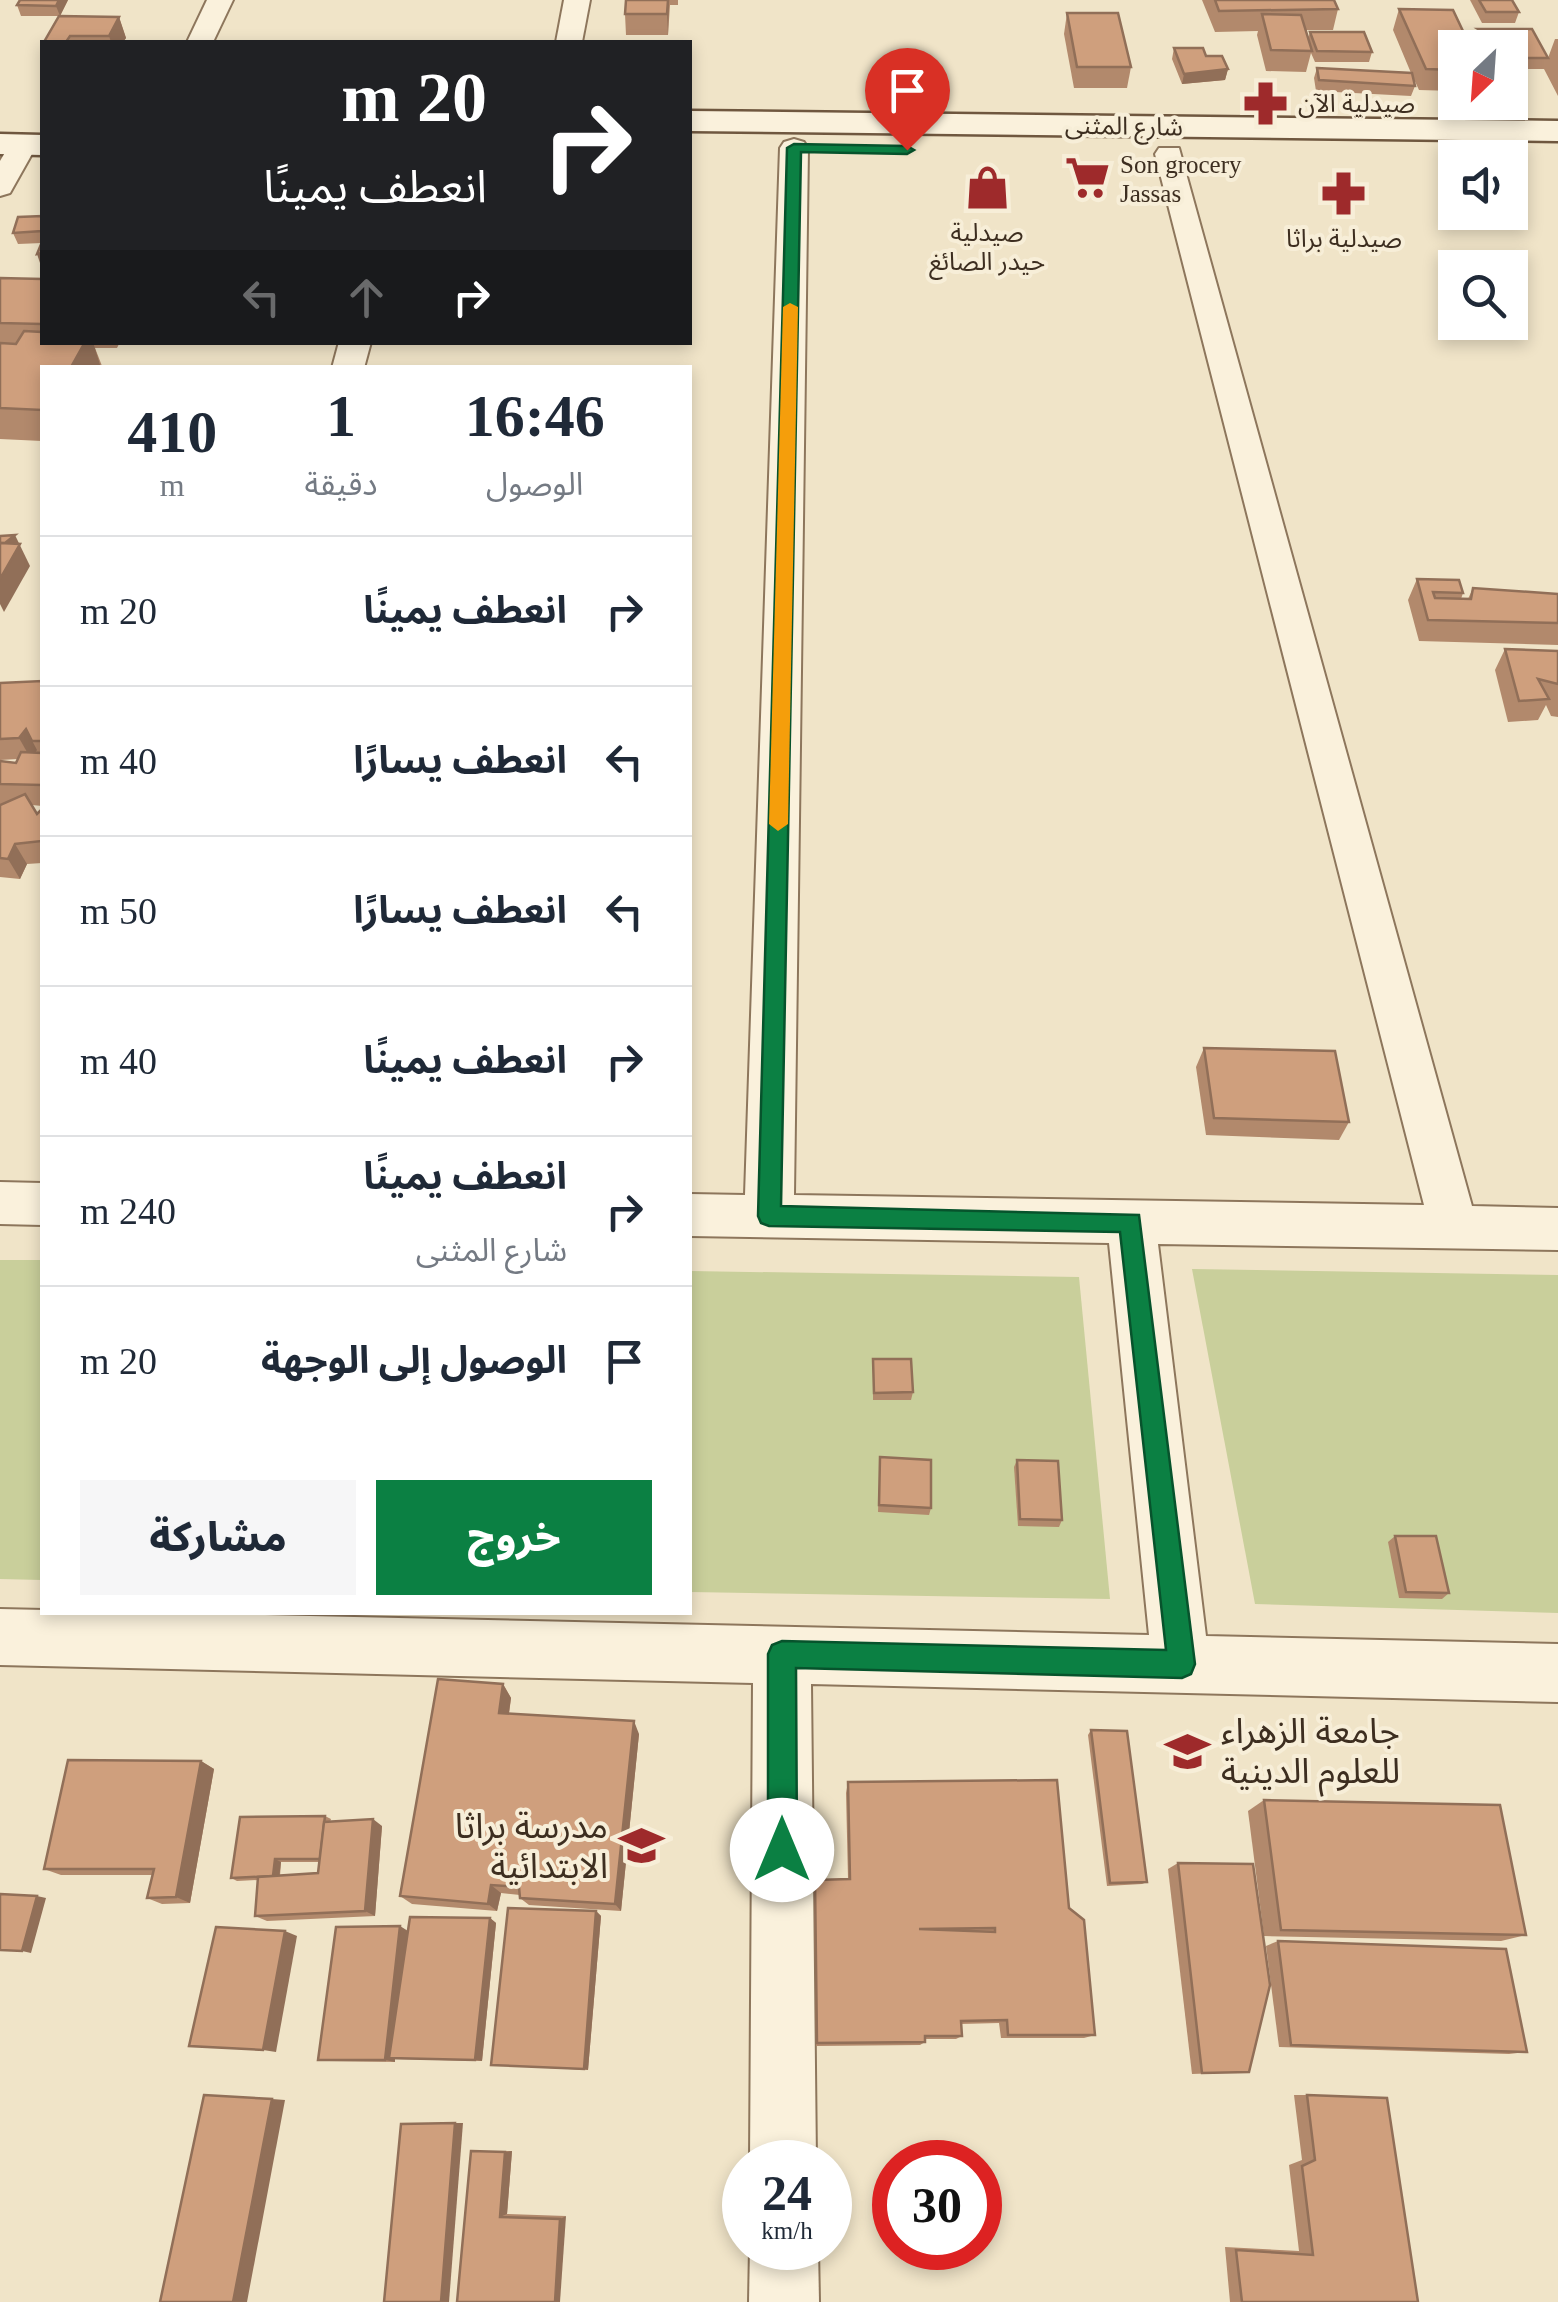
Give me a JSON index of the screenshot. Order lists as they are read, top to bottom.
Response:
{
  "streets": {
    "main road": ["شارع المثنى"]
  },
  "places": {
    "pharmacy": ["صيدلية الآن", "صيدلية براثا"],
    "supermarket": ["Son grocery Jassas"],
    "shop": ["صيدلية حيدر الصائغ"],
    "school or university": ["جامعة الزهراء للعلوم الدينية", "مدرسة براثا الابتدائية"]
  },
  "north": "bottom left",
  "page": {
    "turn": ["20 m", "انعطف يمينًا"],
    "eta": [
      "16:46",
      "الوصول",
      "1",
      "دقيقة",
      "410",
      "m"
    ],
    "list": [
      {
        "name": "انعطف يمينًا",
        "value": "20 m"
      },
      {
        "name": "انعطف يسارًا",
        "value": "40 m"
      },
      {
        "name": "انعطف يسارًا",
        "value": "50 m"
      },
      {
        "name": "انعطف يمينًا",
        "value": "40 m"
      },
      {
        "name": "انعطف يمينًا",
        "note": "شارع المثنى",
        "value": "240 m"
      },
      {
        "name": "الوصول إلى الوجهة",
        "value": "20 m"
      }
    ],
    "buttons": ["خروج", "مشاركة"],
    "speed": "24 km/h",
    "limit": "30"
  }
}
